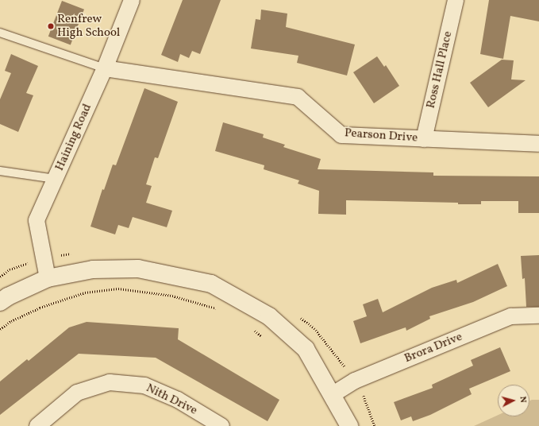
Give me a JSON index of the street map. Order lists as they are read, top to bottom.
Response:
{
  "streets": {
    "street": [
      "Ross Hall Place",
      "Pearson Drive",
      "Haining Road",
      "Brora Drive",
      "Nith Drive"
    ]
  },
  "crossings": [
    ["Ross Hall Place", "Pearson Drive"],
    ["Pearson Drive", "Haining Road"]
  ],
  "places": ["Renfrew High School"],
  "north": "right"
}
